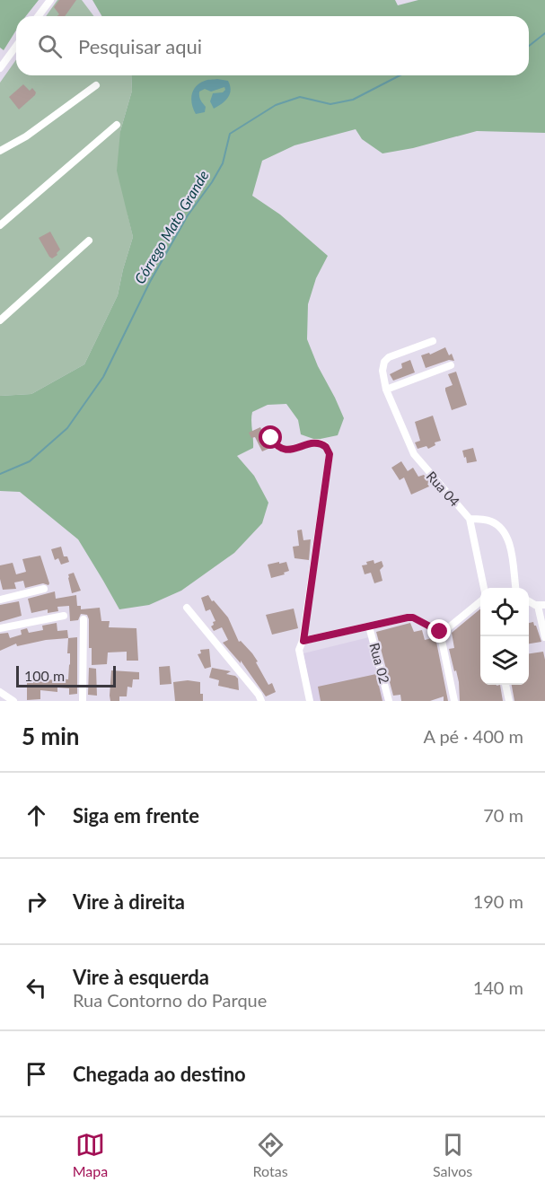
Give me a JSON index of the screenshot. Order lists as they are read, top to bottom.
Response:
{
  "streets": {
    "street": ["Rua 04", "Rua 02"]
  },
  "water": ["Córrego Mato Grande"],
  "scale_bar": "100 m",
  "page": {
    "search": "Pesquisar aqui",
    "scale": "100 m",
    "heading": ["5 min", "A pé · 400 m"],
    "list": [
      ["Siga em frente", "70 m"],
      ["Vire à direita", "190 m"],
      ["Vire à esquerda", "Rua Contorno do Parque", "140 m"],
      "Chegada ao destino"
    ],
    "nav": ["Mapa", "Rotas", "Salvos"]
  }
}
